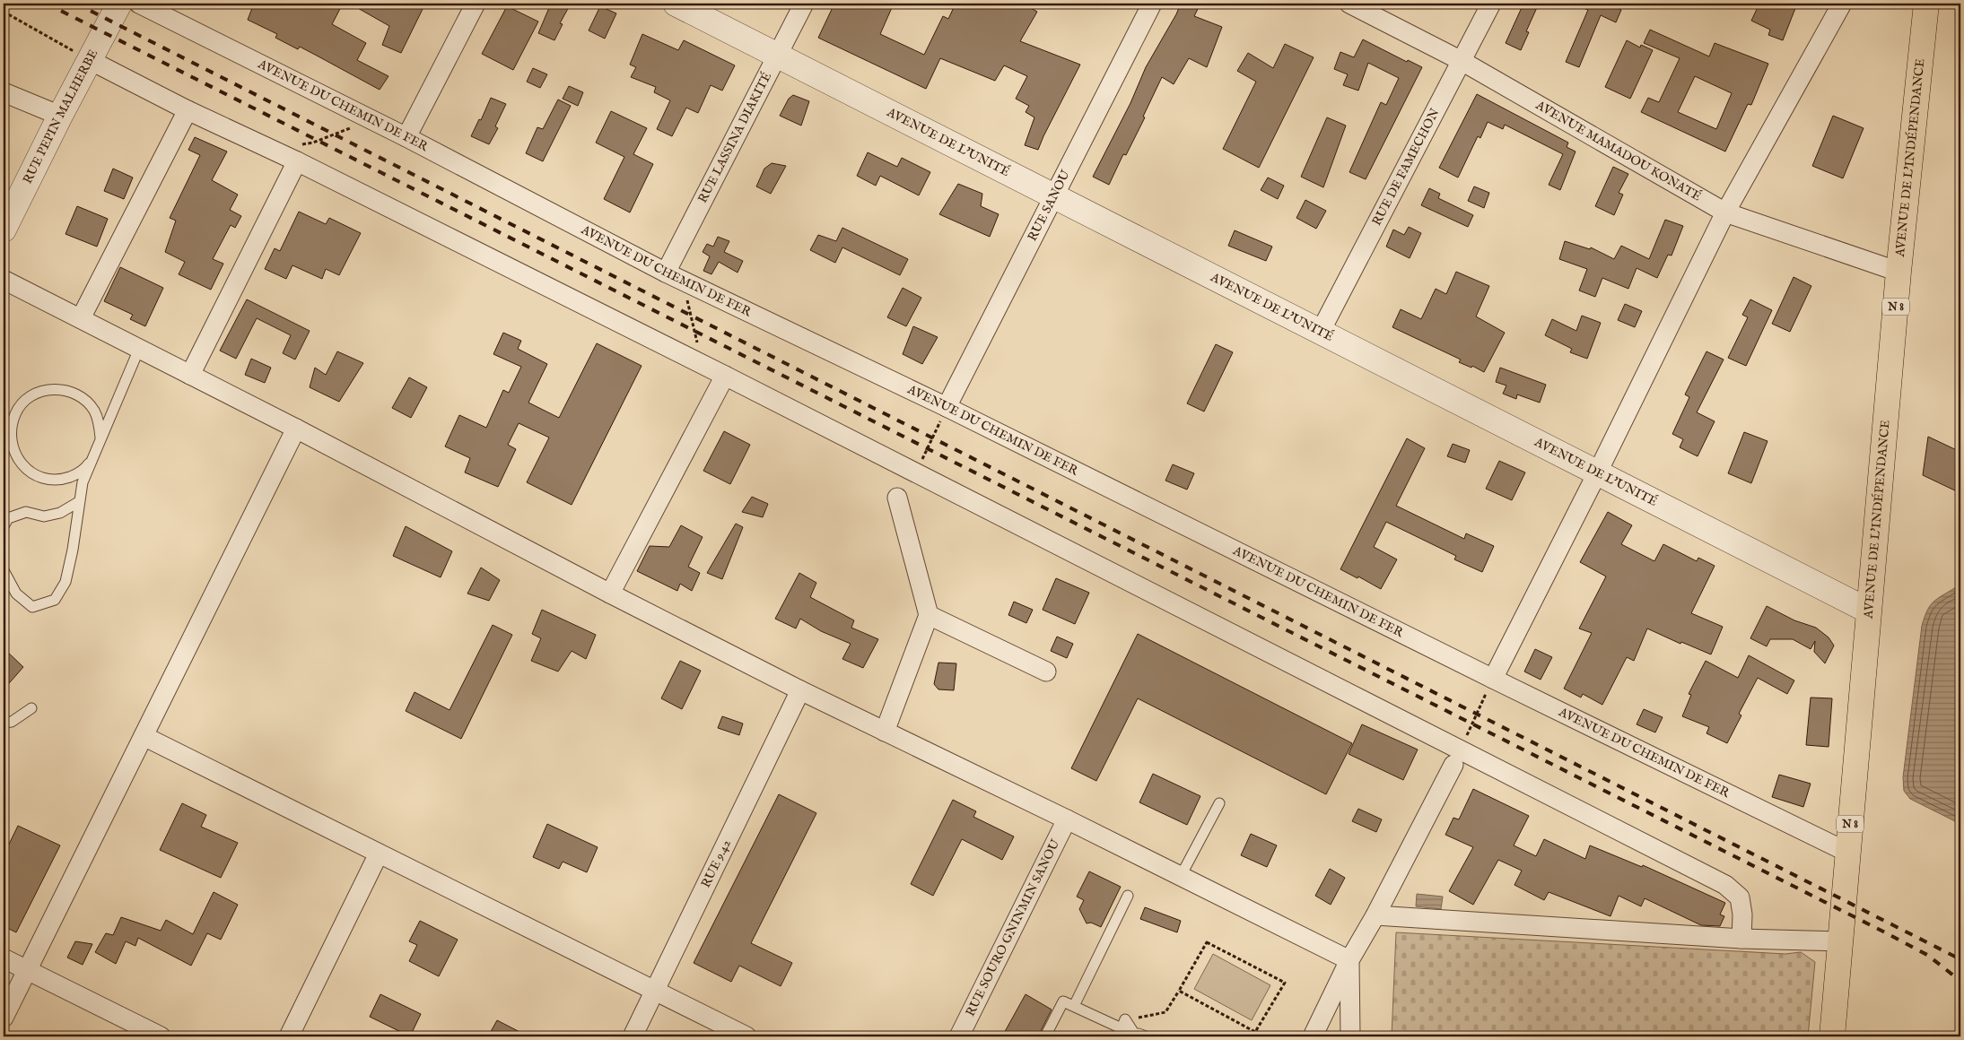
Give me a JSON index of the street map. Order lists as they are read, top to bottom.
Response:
{
  "streets": {
    "highway": ["AVENUE DE L'INDÉPENDANCE", "N 8"],
    "street": [
      "AVENUE DU CHEMIN DE FER",
      "RUE PEPIN MALHERBE",
      "RUE LASSINA DIAKITÉ",
      "AVENUE DE L'UNITÉ",
      "AVENUE MAMADOU KONATÉ",
      "RUE DE FAMECHON",
      "RUE SANOU",
      "RUE 9.42",
      "RUE SOURO GNINMIN SANOU"
    ]
  },
  "crossings": [
    ["AVENUE DU CHEMIN DE FER", "RUE LASSINA DIAKITÉ"],
    ["AVENUE DU CHEMIN DE FER", "AVENUE DE L'INDÉPENDANCE"],
    ["AVENUE DU CHEMIN DE FER", "RUE SANOU"],
    ["RUE LASSINA DIAKITÉ", "AVENUE DE L'UNITÉ"],
    ["AVENUE DE L'UNITÉ", "AVENUE DE L'INDÉPENDANCE"],
    ["AVENUE DE L'UNITÉ", "RUE DE FAMECHON"],
    ["AVENUE DE L'UNITÉ", "RUE SANOU"],
    ["AVENUE MAMADOU KONATÉ", "AVENUE DE L'INDÉPENDANCE"],
    ["AVENUE MAMADOU KONATÉ", "RUE DE FAMECHON"]
  ]
}
